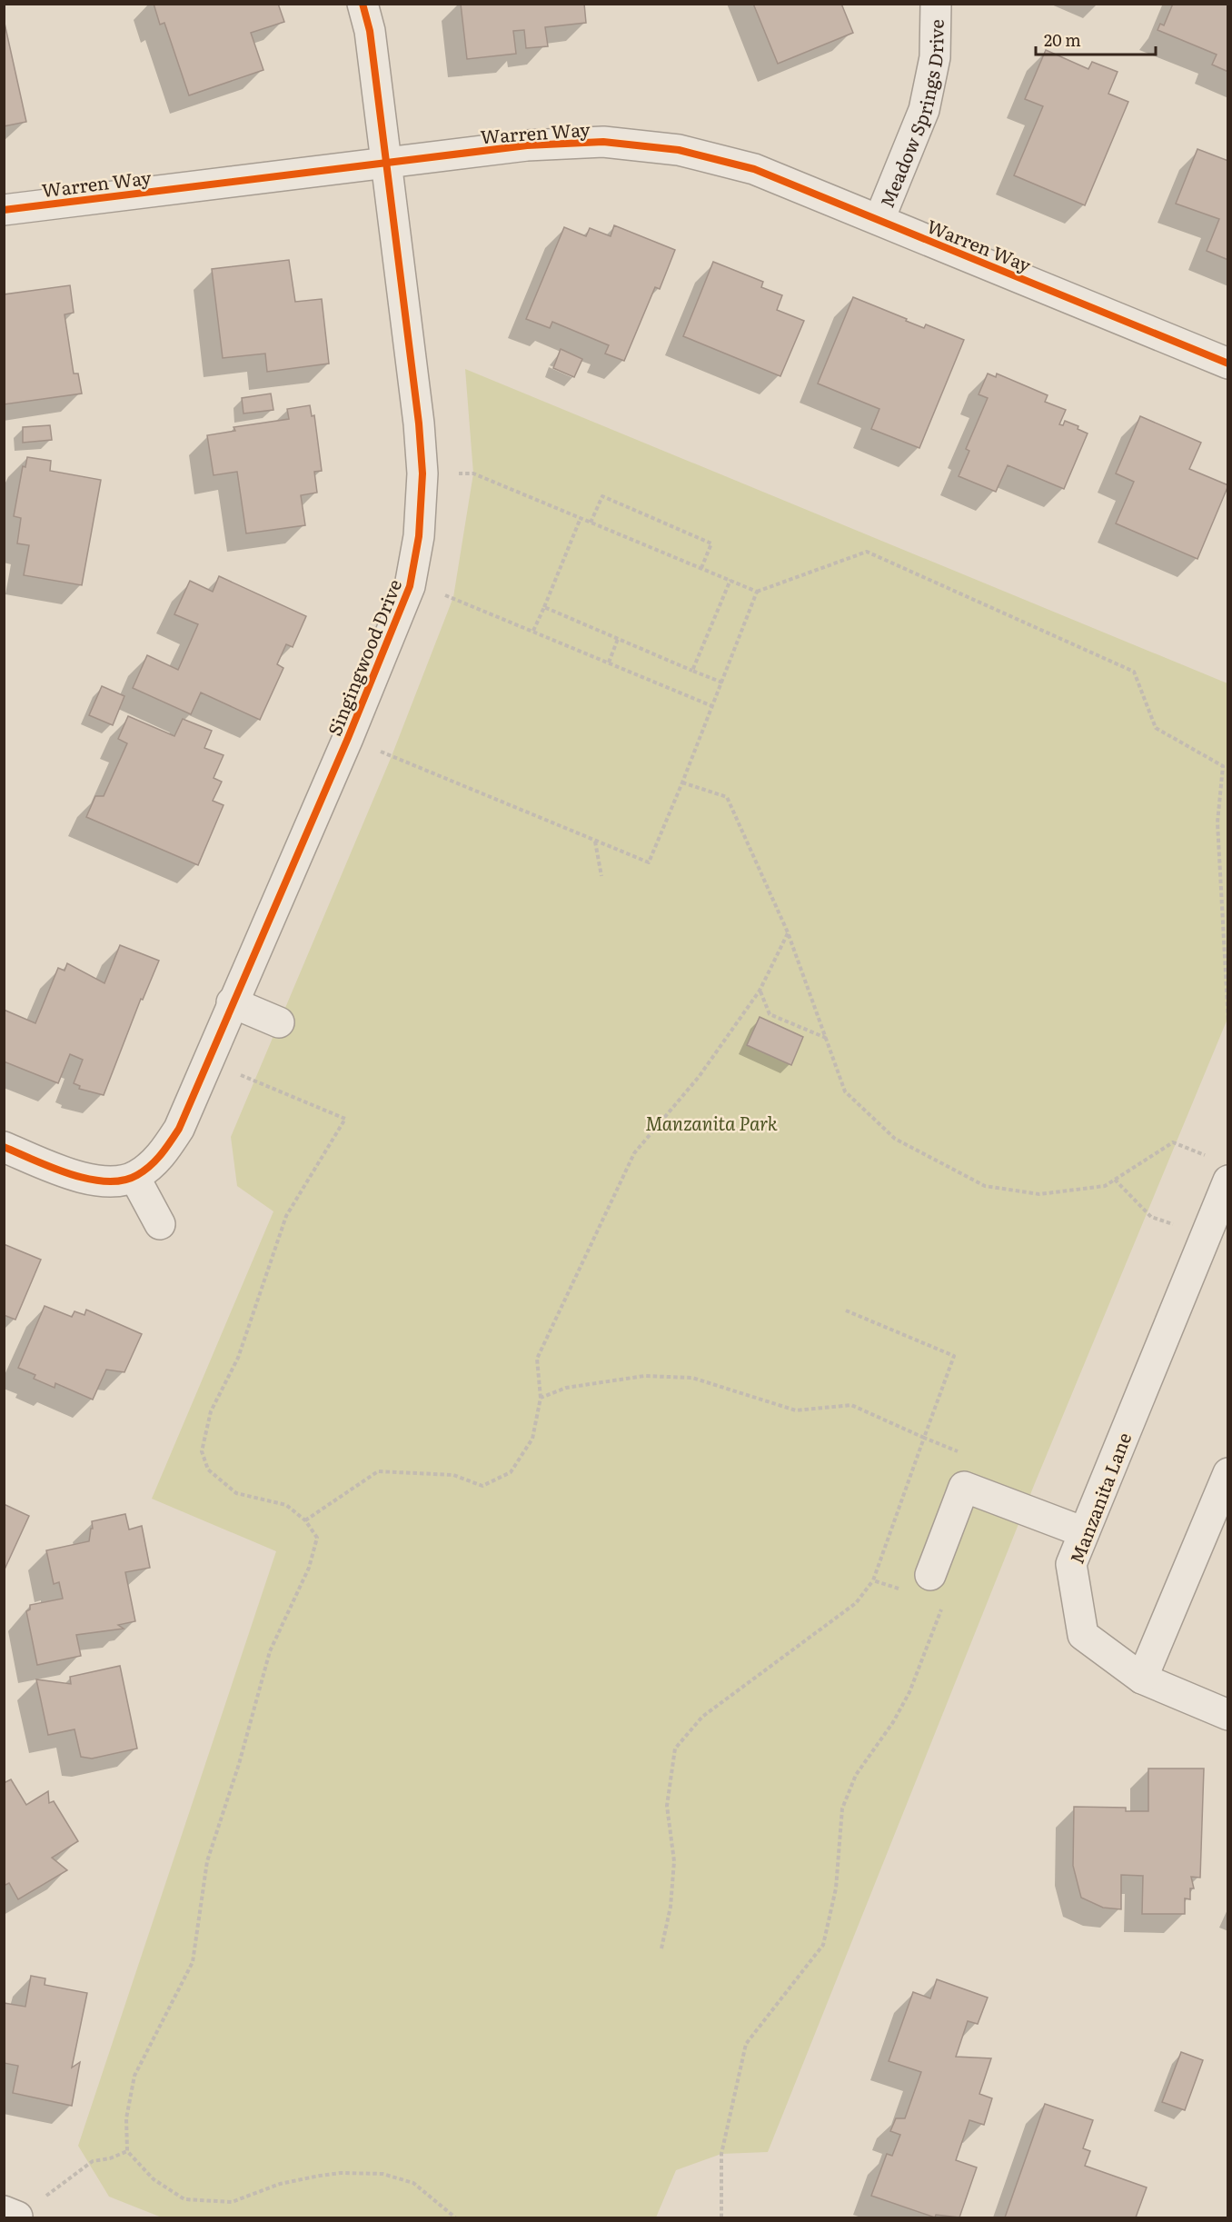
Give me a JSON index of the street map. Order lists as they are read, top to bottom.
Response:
{
  "streets": {
    "street": [
      "Meadow Springs Drive",
      "Warren Way",
      "Singingwood Drive",
      "Manzanita Lane"
    ]
  },
  "crossings": [
    ["Meadow Springs Drive", "Warren Way"],
    ["Warren Way", "Singingwood Drive"]
  ],
  "parks": ["Manzanita Park"],
  "scale_bar": "20 m"
}
